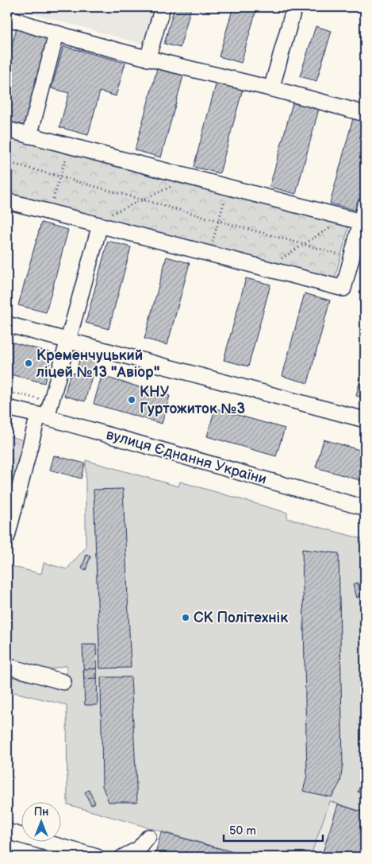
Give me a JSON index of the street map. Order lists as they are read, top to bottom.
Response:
{
  "streets": {
    "street": ["вулиця Єднання України"]
  },
  "places": ["Кременчуцький ліцей №13 \"Авіор\"", "КНУ Гуртожиток №3", "СК Політехнік"],
  "scale_bar": "50 m",
  "north": "top"
}
